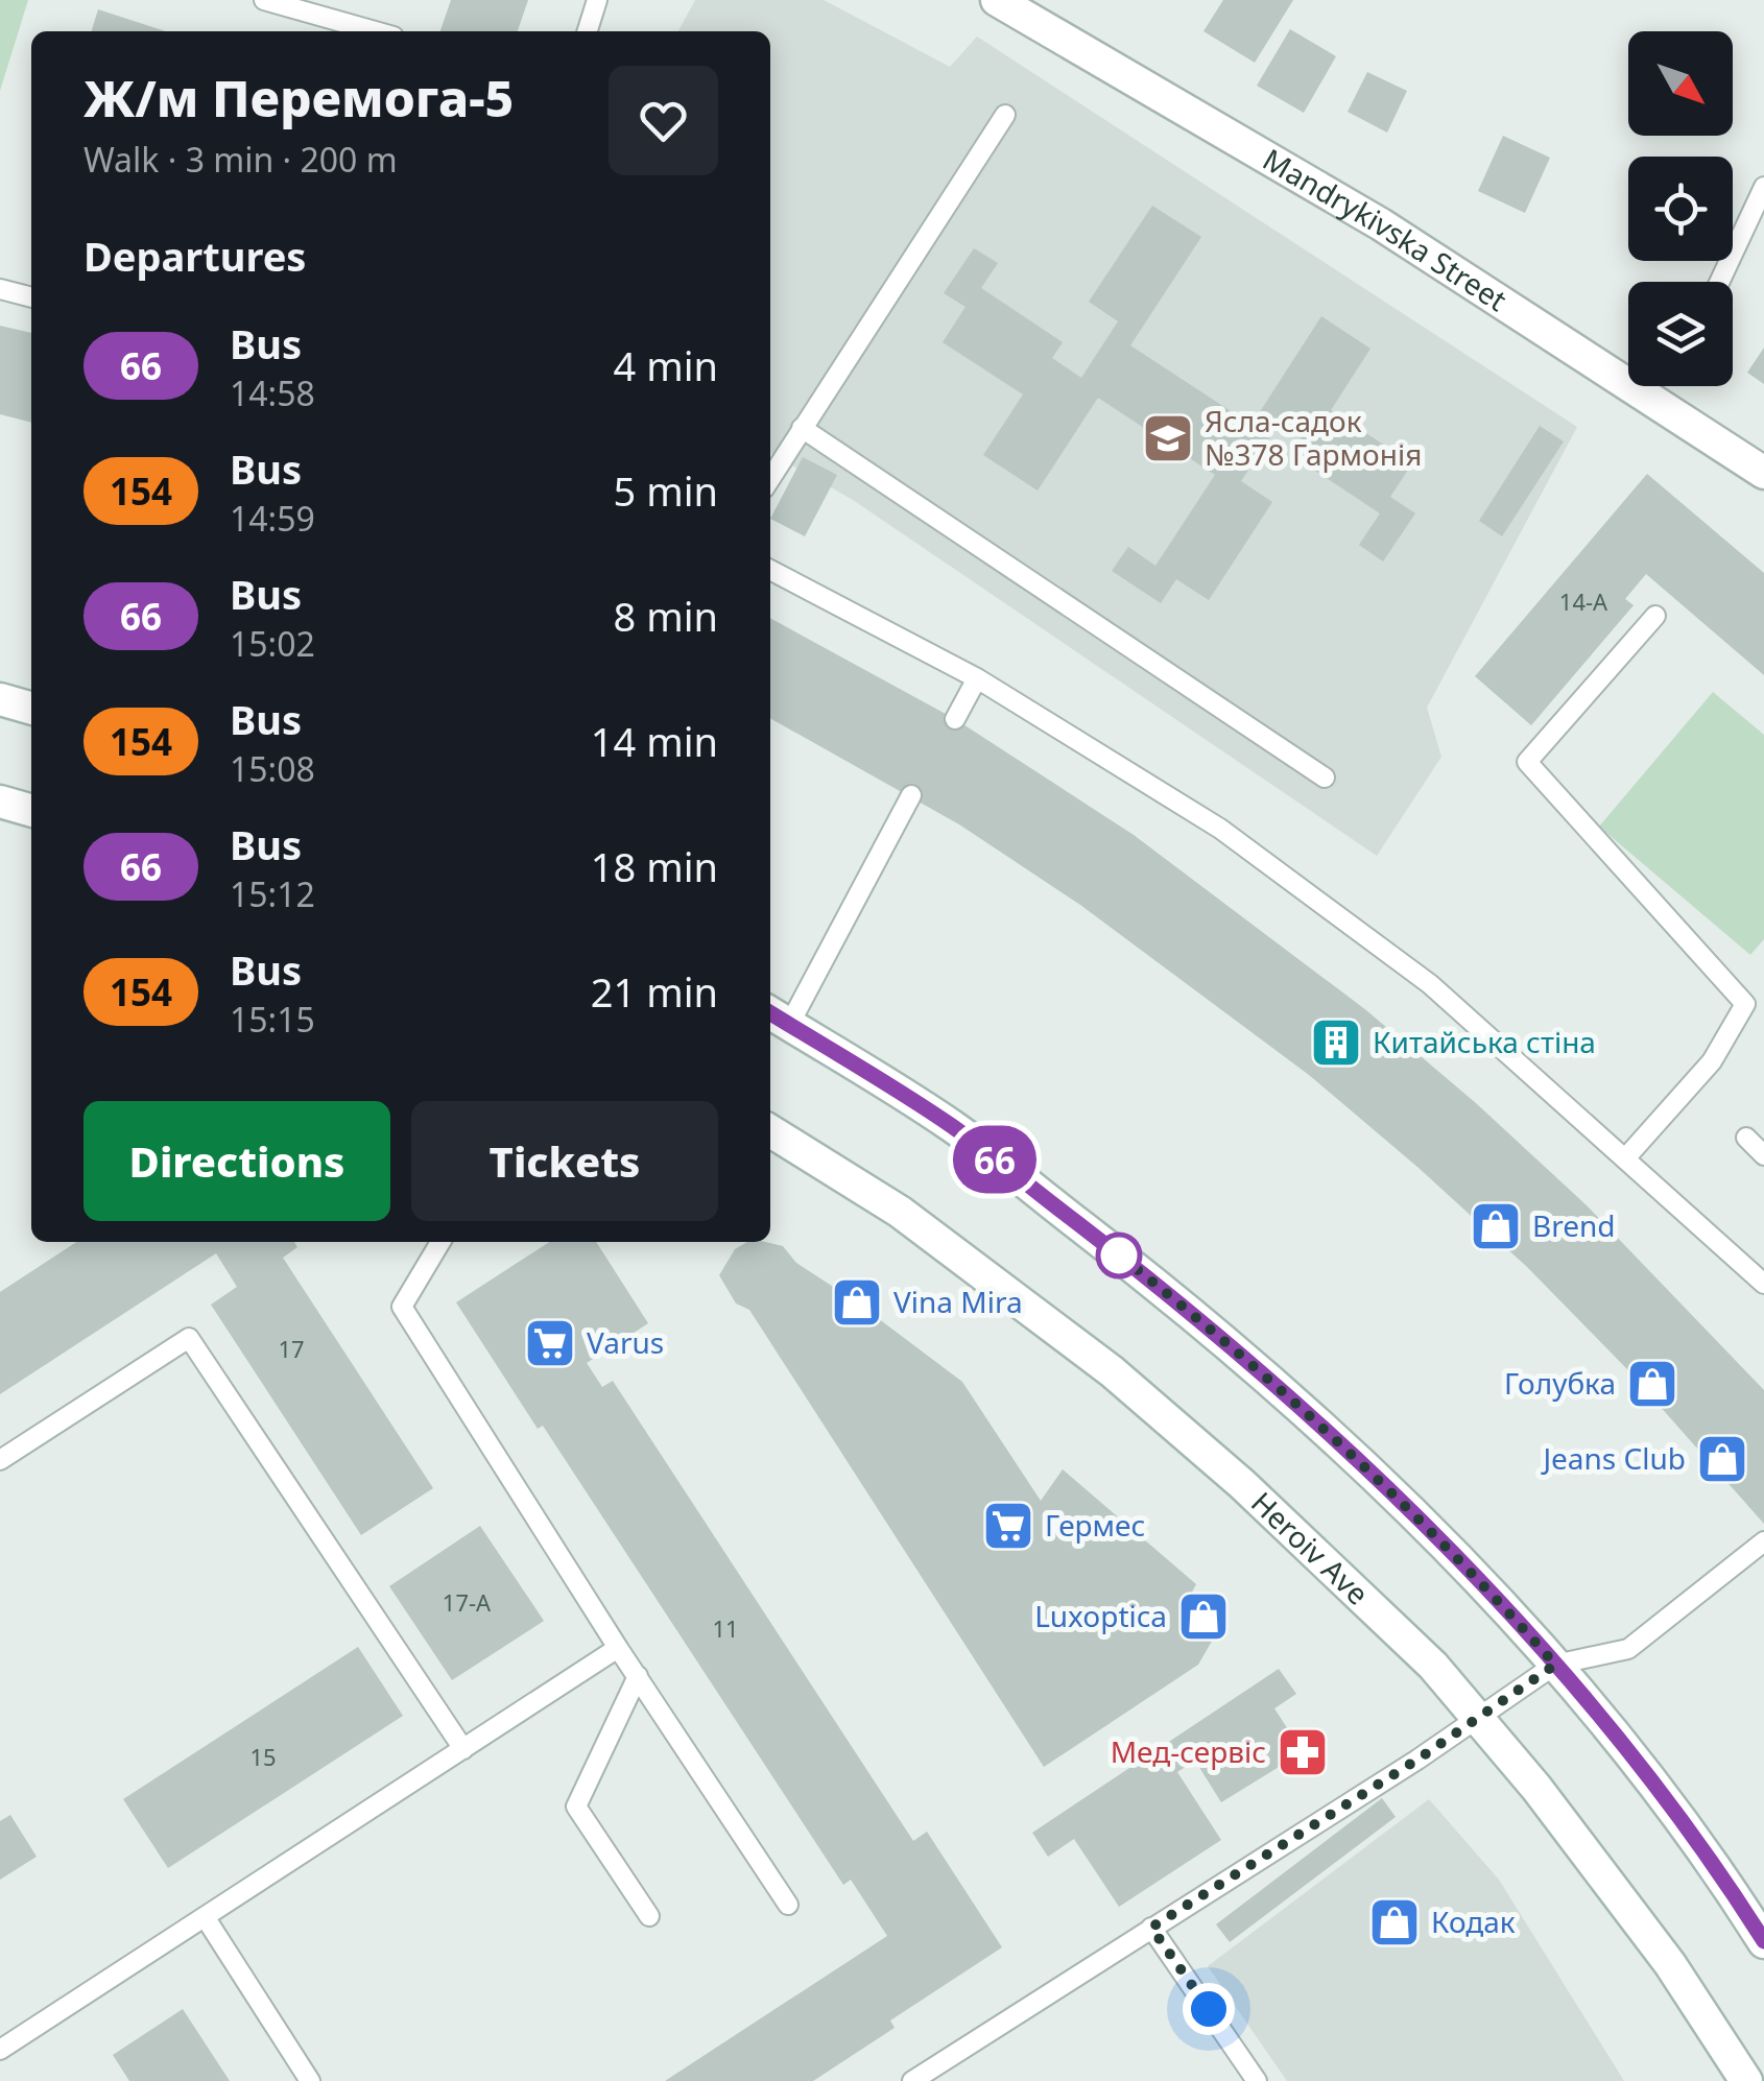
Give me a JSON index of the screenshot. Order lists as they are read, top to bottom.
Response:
{
  "streets": {
    "main road": ["Mandrykivska Street", "Heroiv Ave"]
  },
  "places": {
    "school or university": ["Ясла-садок №378 Гармонія"],
    "building": ["Китайська стіна"],
    "shop": [
      "Brend",
      "Vina Mira",
      "Голубка",
      "Jeans Club",
      "Luxoptica",
      "Кодак"
    ],
    "supermarket": ["Varus", "Гермес"],
    "pharmacy": ["Мед-сервіс"]
  },
  "lines": ["bus line 66"],
  "house_numbers": [
    "14-А",
    "17",
    "17-А",
    "11",
    "15"
  ],
  "north": "bottom right",
  "page": {
    "on_map": "66",
    "heading": [
      ["Ж/м Перемога-5", "Walk · 3 min · 200 m"],
      "Departures"
    ],
    "list": [
      {
        "mark": "66",
        "name": "Bus",
        "note": "14:58",
        "value": "4 min"
      },
      {
        "mark": "154",
        "name": "Bus",
        "note": "14:59",
        "value": "5 min"
      },
      {
        "mark": "66",
        "name": "Bus",
        "note": "15:02",
        "value": "8 min"
      },
      {
        "mark": "154",
        "name": "Bus",
        "note": "15:08",
        "value": "14 min"
      },
      {
        "mark": "66",
        "name": "Bus",
        "note": "15:12",
        "value": "18 min"
      },
      {
        "mark": "154",
        "name": "Bus",
        "note": "15:15",
        "value": "21 min"
      }
    ],
    "buttons": ["Directions", "Tickets"]
  }
}
